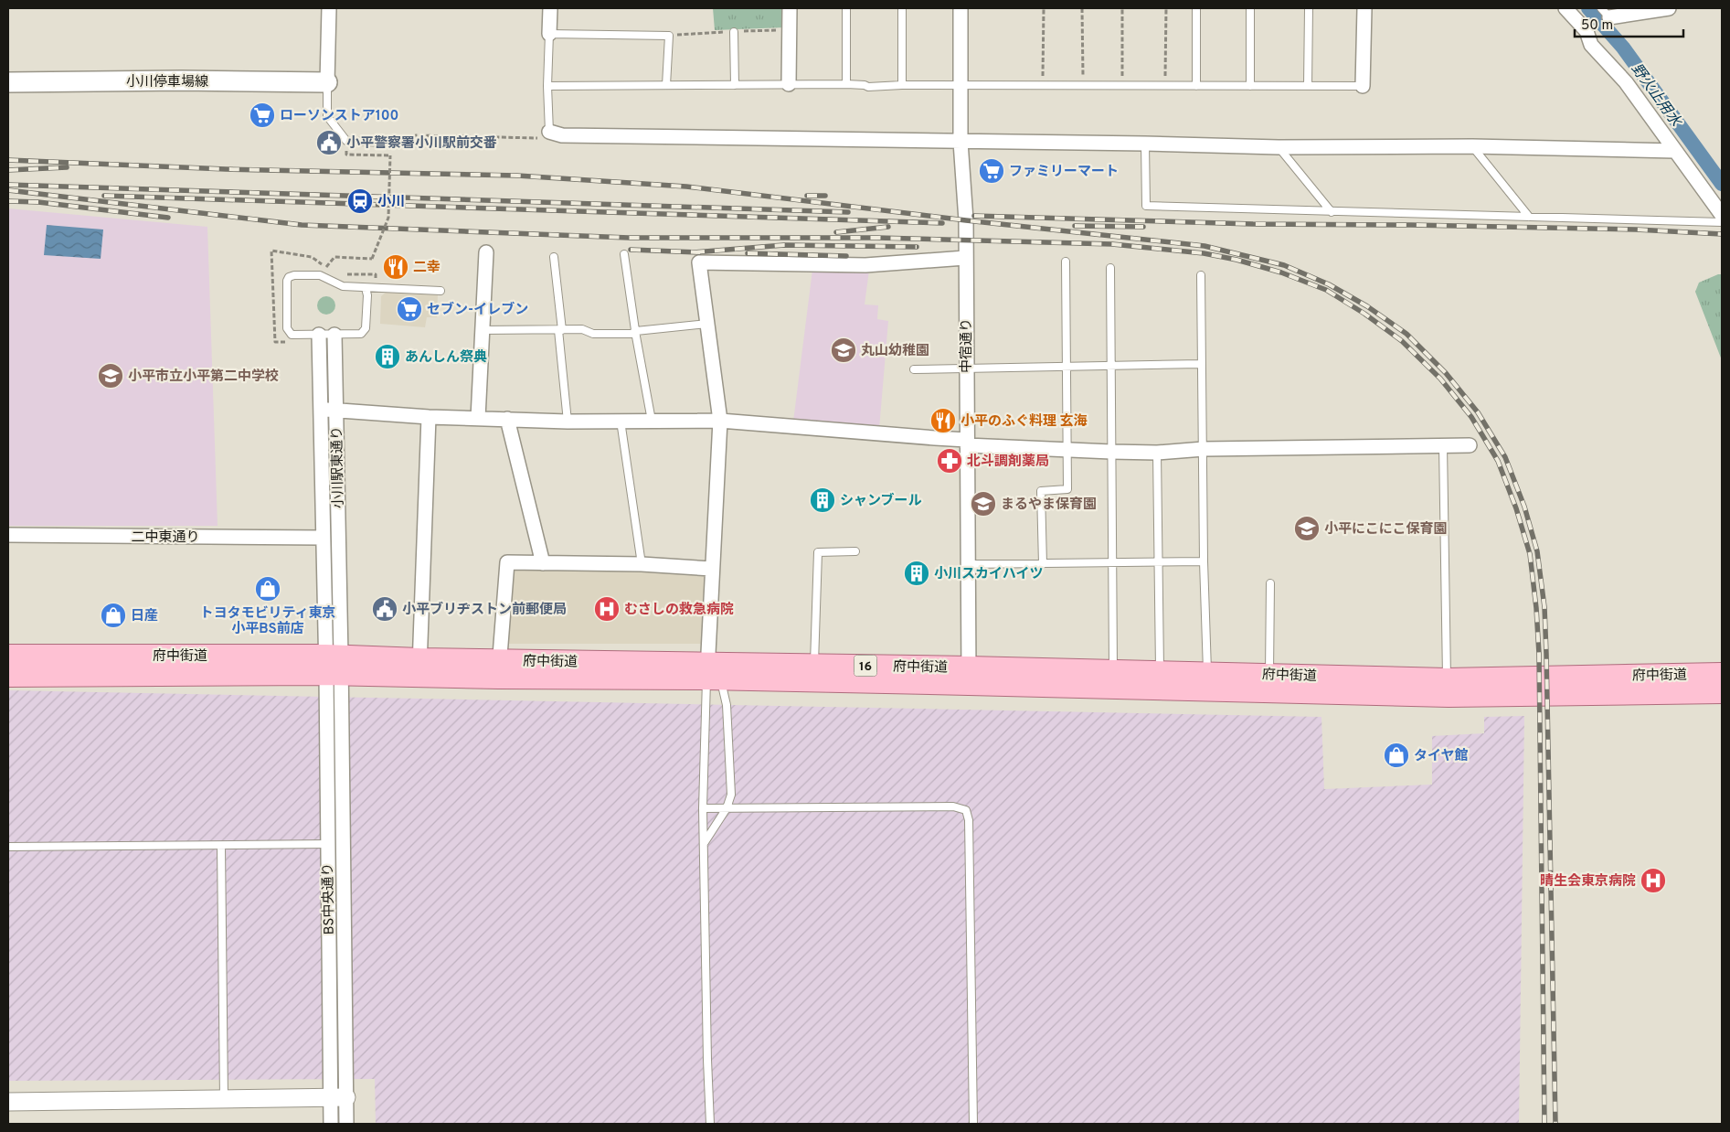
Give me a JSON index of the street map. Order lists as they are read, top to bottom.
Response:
{
  "streets": {
    "main road": ["小川停車場線", "府中街道", "16"],
    "street": [
      "中宿通り",
      "小川駅東通り",
      "二中東通り",
      "BS中央通り"
    ]
  },
  "crossings": [
    ["中宿通り", "府中街道"],
    ["小川駅東通り", "二中東通り"],
    ["小川駅東通り", "府中街道"],
    ["小川駅東通り", "BS中央通り"],
    ["府中街道", "BS中央通り"]
  ],
  "water": ["野火止用水"],
  "places": {
    "supermarket": ["ローソンストア100", "ファミリーマート", "セブン-イレブン"],
    "public building": ["小平警察署小川駅前交番", "小平ブリヂストン前郵便局"],
    "station": ["小川"],
    "restaurant": ["二幸", "小平のふぐ料理 玄海"],
    "school or university": [
      "丸山幼稚園",
      "小平市立小平第二中学校",
      "まるやま保育園",
      "小平にこにこ保育園"
    ],
    "building": ["あんしん祭典", "シャンブール", "小川スカイハイツ"],
    "pharmacy": ["北斗調剤薬局"],
    "shop": ["トヨタモビリティ東京 小平BS前店", "日産", "タイヤ館"],
    "hospital": ["むさしの救急病院", "晴生会東京病院"]
  },
  "scale_bar": "50 m"
}
